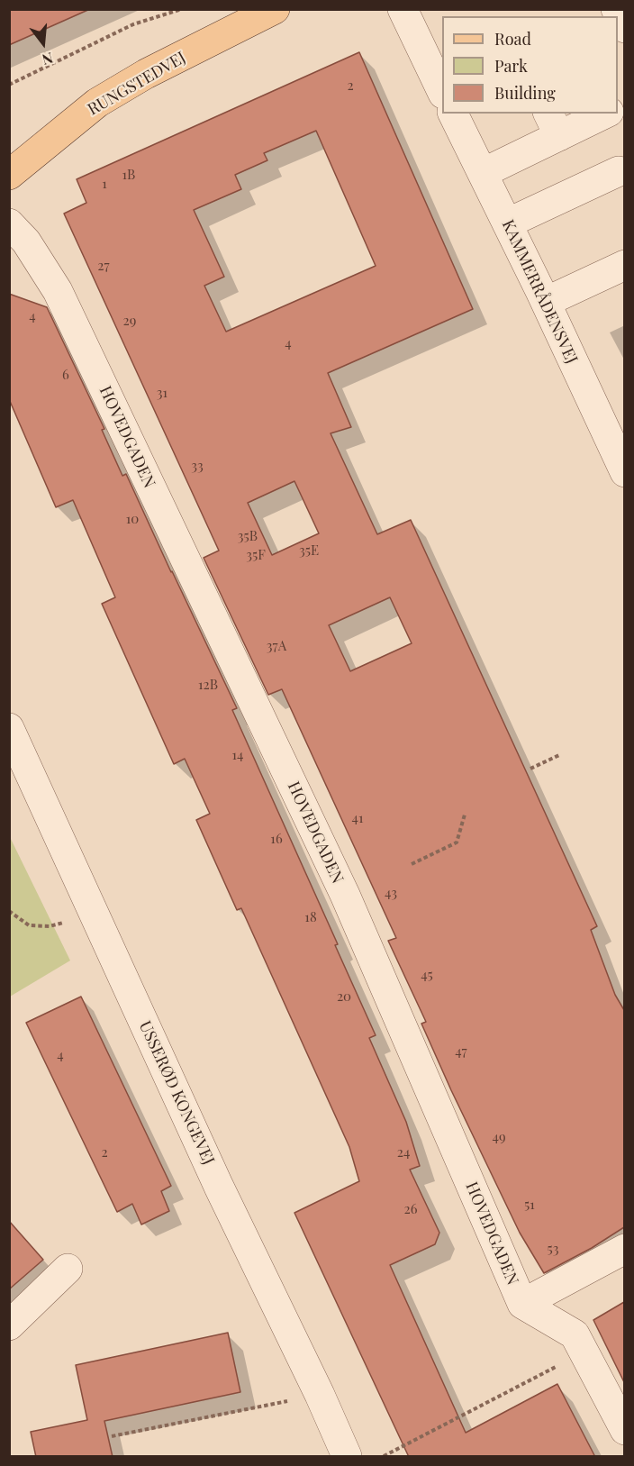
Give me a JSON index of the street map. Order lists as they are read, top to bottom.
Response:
{
  "streets": {
    "main road": ["RUNGSTEDVEJ"],
    "street": ["KAMMERRÅDENSVEJ", "HOVEDGADEN", "USSERØD KONGEVEJ"]
  },
  "house_numbers": [
    "2",
    "1B",
    "1",
    "27",
    "4",
    "29",
    "4",
    "6",
    "31",
    "33",
    "10",
    "35B",
    "35E",
    "35F",
    "37A",
    "12B",
    "14",
    "41",
    "16",
    "43",
    "18",
    "45",
    "20",
    "47",
    "4",
    "49",
    "2",
    "24",
    "51",
    "26",
    "53"
  ],
  "legend": ["Road", "Park", "Building"],
  "north": "bottom"
}
